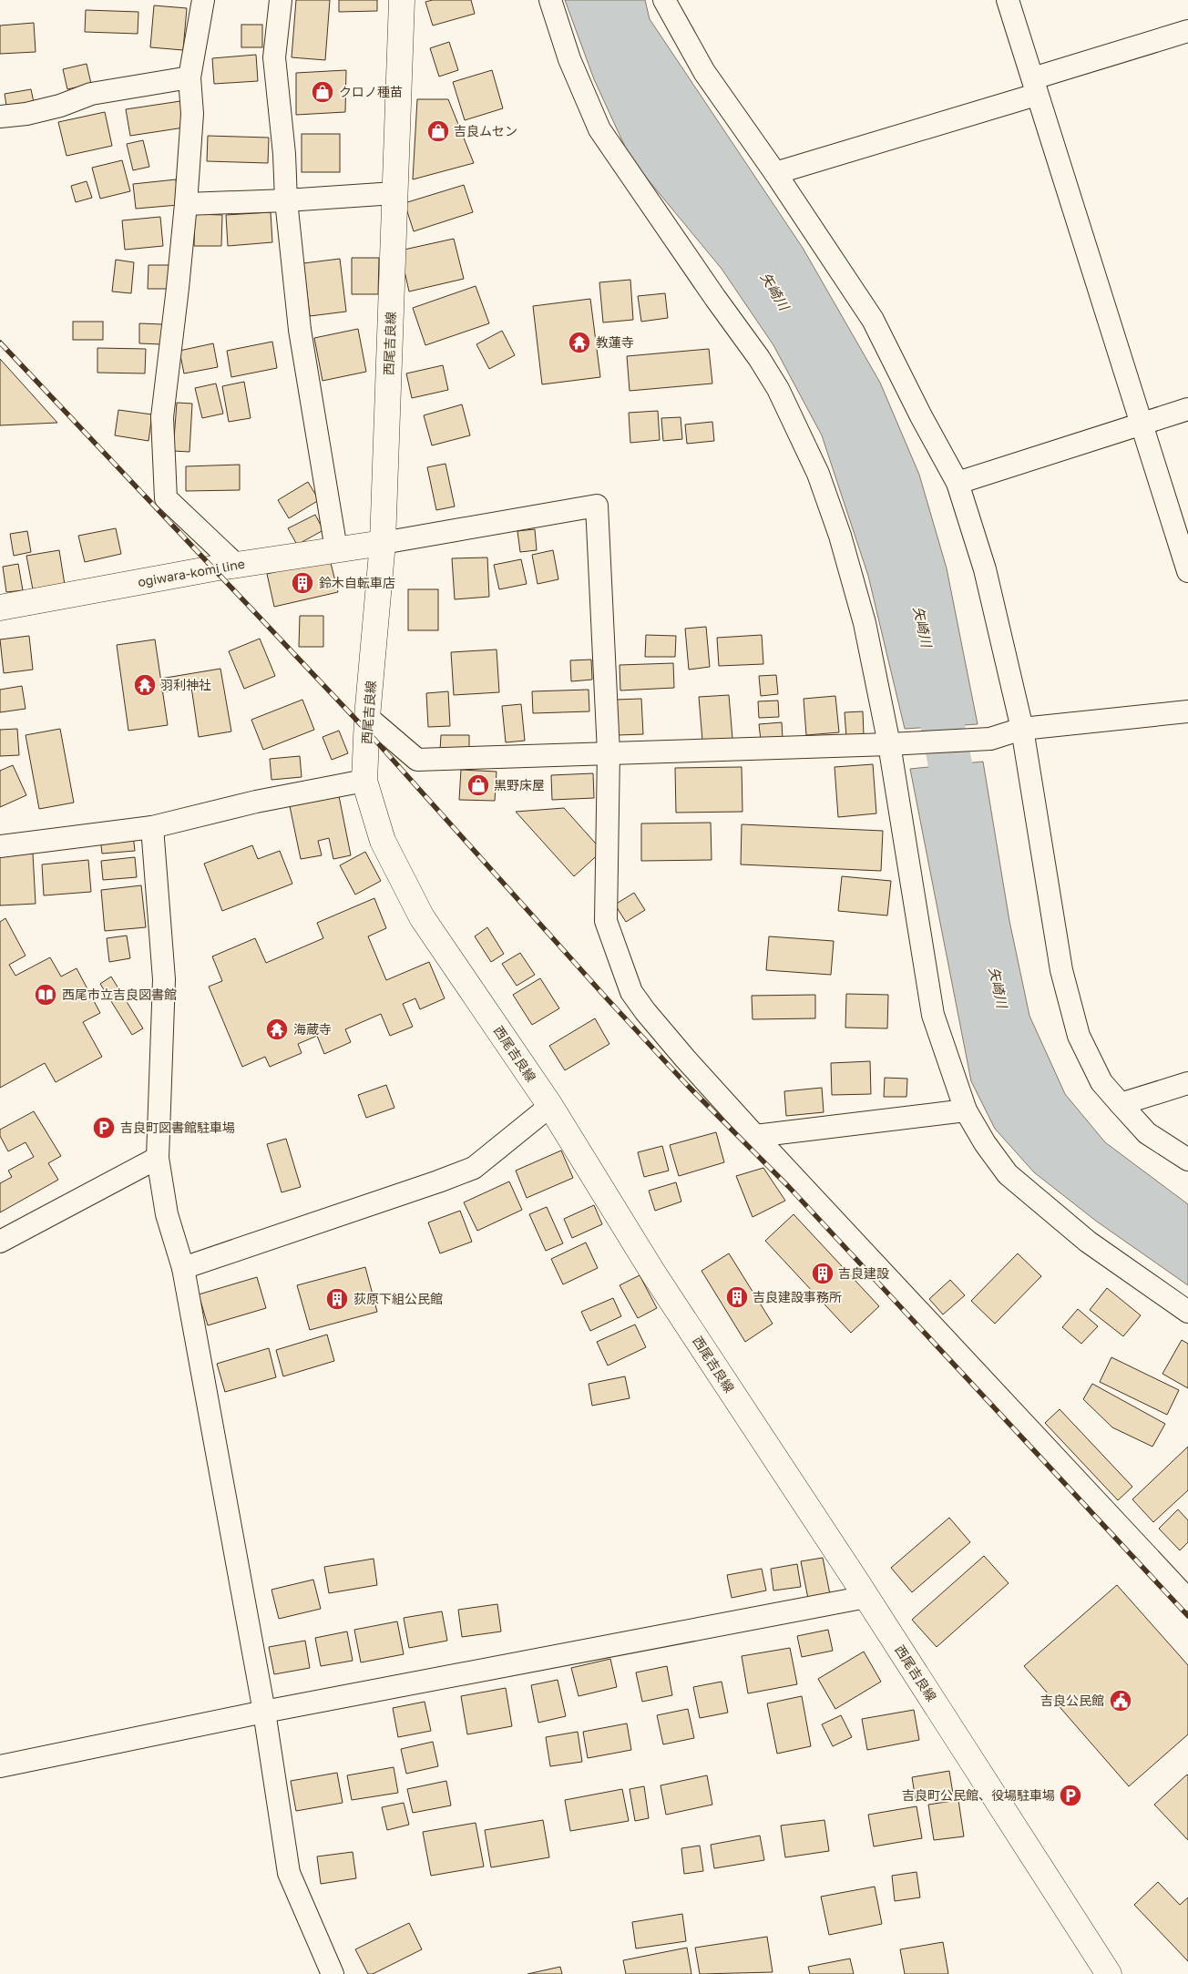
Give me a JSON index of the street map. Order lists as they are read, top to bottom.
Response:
{
  "streets": {
    "main road": ["西尾吉良線", "ogiwara-komi line"]
  },
  "crossings": [
    ["西尾吉良線", "ogiwara-komi line"]
  ],
  "water": ["矢崎川"],
  "places": {
    "shop": ["クロノ種苗", "吉良ムセン", "黒野床屋"],
    "temple": ["教蓮寺", "羽利神社", "海蔵寺"],
    "building": [
      "鈴木自転車店",
      "吉良建設",
      "吉良建設事務所",
      "荻原下組公民館"
    ],
    "library": ["西尾市立吉良図書館"],
    "parking": ["吉良町図書館駐車場", "吉良町公民館、役場駐車場"],
    "public building": ["吉良公民館"]
  }
}
